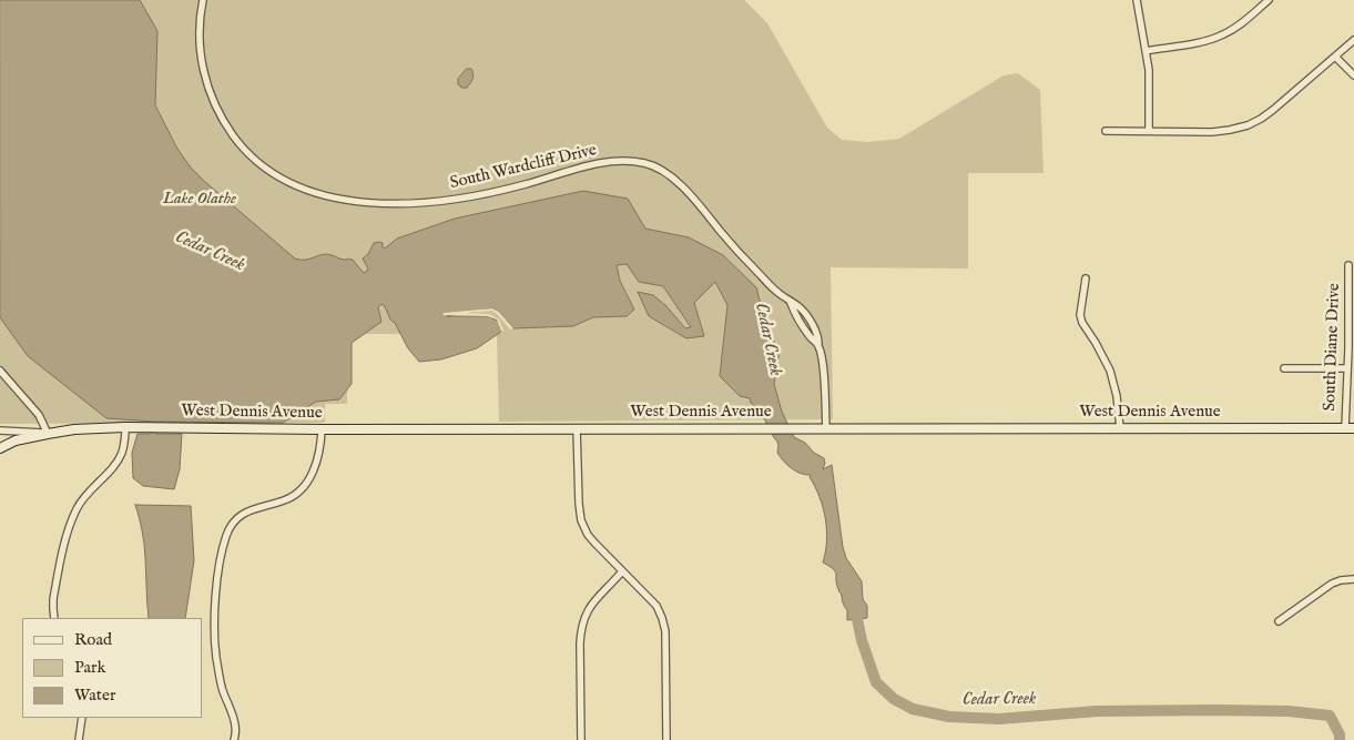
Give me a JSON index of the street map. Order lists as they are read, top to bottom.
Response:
{
  "streets": {
    "street": ["South Wardcliff Drive", "South Diane Drive", "West Dennis Avenue"]
  },
  "crossings": [
    ["South Wardcliff Drive", "West Dennis Avenue"],
    ["South Diane Drive", "West Dennis Avenue"]
  ],
  "water": ["Cedar Creek"],
  "parks": ["Lake Olathe"],
  "legend": ["Road", "Park", "Water"]
}
